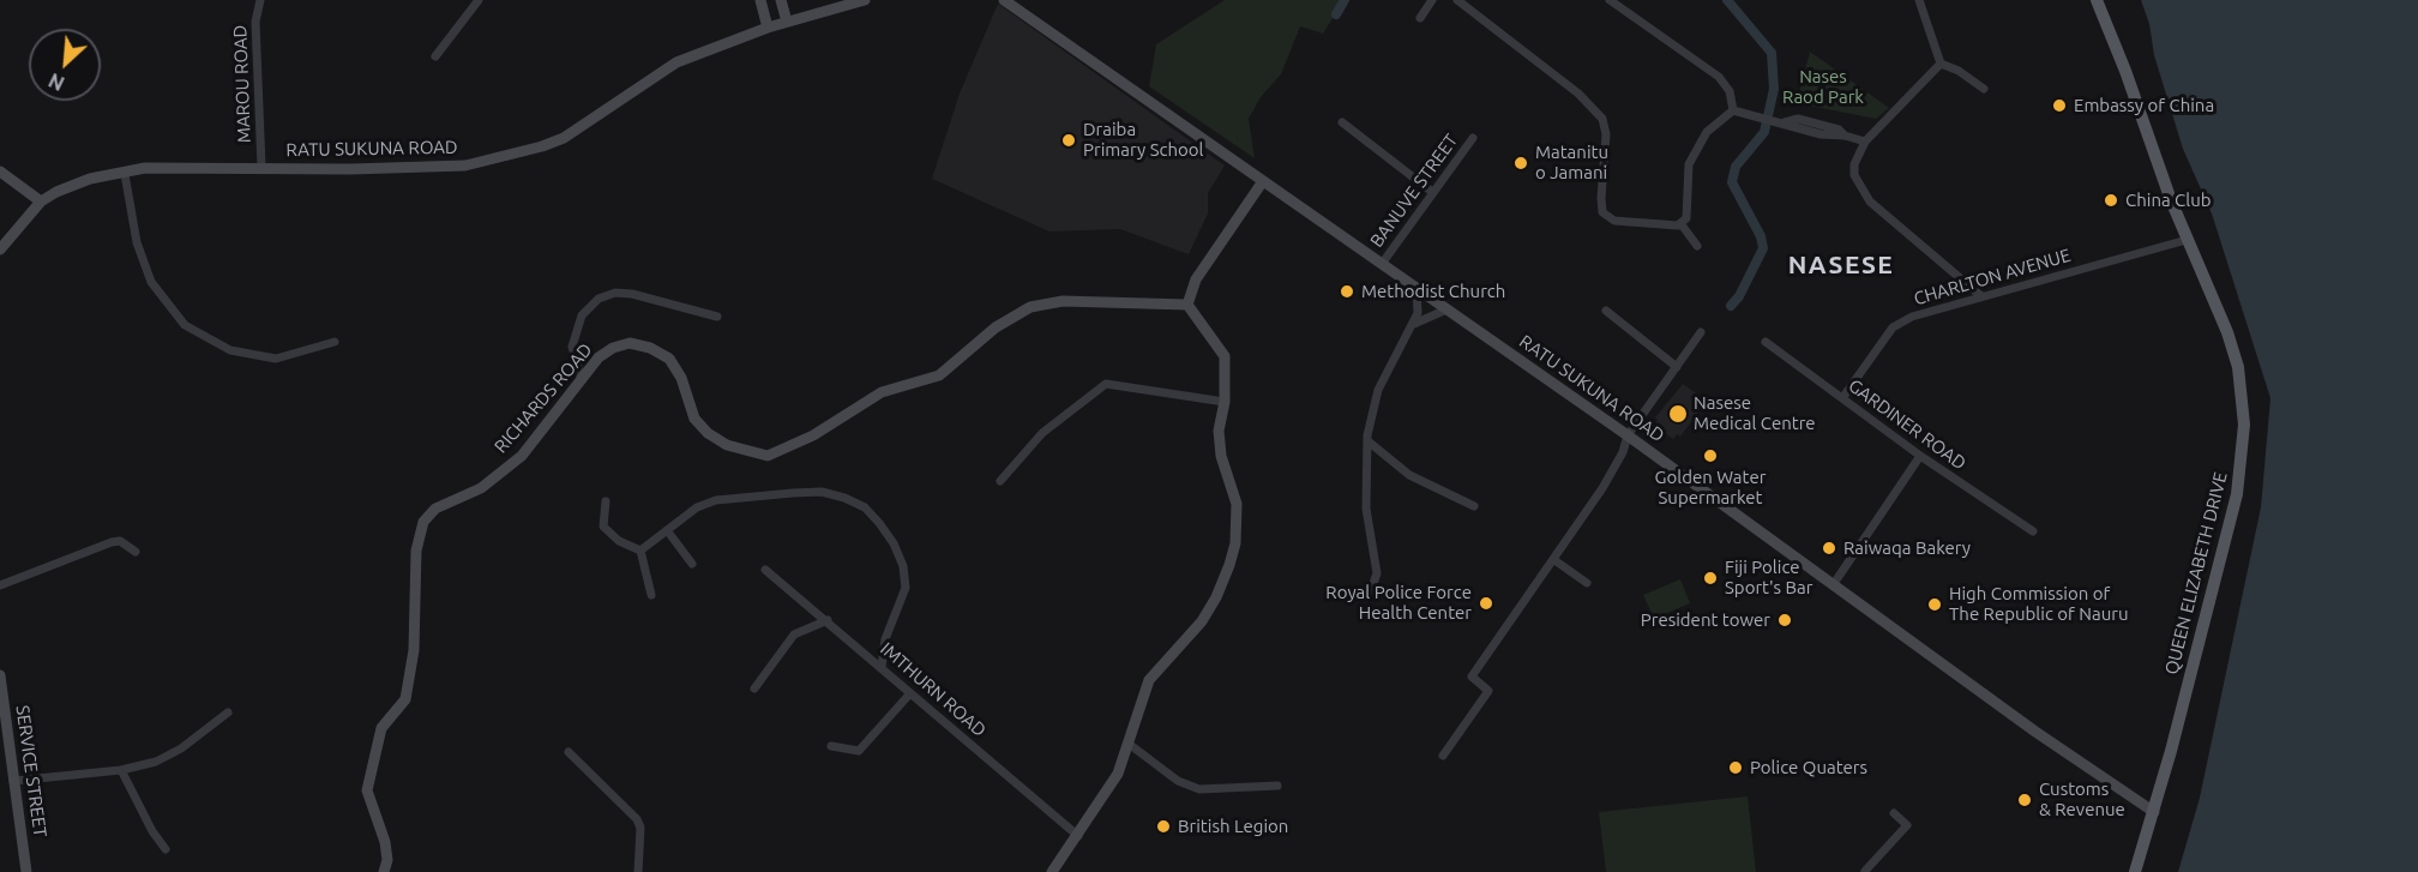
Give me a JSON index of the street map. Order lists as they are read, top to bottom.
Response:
{
  "streets": {
    "main road": [
      "RATU SUKUNA ROAD",
      "RICHARDS ROAD",
      "QUEEN ELIZABETH DRIVE",
      "SERVICE STREET"
    ],
    "street": [
      "MAROU ROAD",
      "BANUVE STREET",
      "CHARLTON AVENUE",
      "GARDINER ROAD",
      "IMTHURN ROAD"
    ]
  },
  "crossings": [
    ["MAROU ROAD", "RATU SUKUNA ROAD"],
    ["RATU SUKUNA ROAD", "BANUVE STREET"],
    ["RATU SUKUNA ROAD", "QUEEN ELIZABETH DRIVE"],
    ["CHARLTON AVENUE", "GARDINER ROAD"],
    ["CHARLTON AVENUE", "QUEEN ELIZABETH DRIVE"]
  ],
  "districts": ["NASESE"],
  "parks": ["Nases Raod Park"],
  "places": [
    "Embassy of China",
    "Draiba Primary School",
    "Matanitu o Jamani",
    "China Club",
    "Methodist Church",
    "Nasese Medical Centre",
    "Golden Water Supermarket",
    "Raiwaqa Bakery",
    "Fiji Police Sport's Bar",
    "Royal Police Force Health Center",
    "High Commission of The Republic of Nauru",
    "President tower",
    "Police Quaters",
    "Customs & Revenue",
    "British Legion"
  ],
  "north": "bottom left"
}
